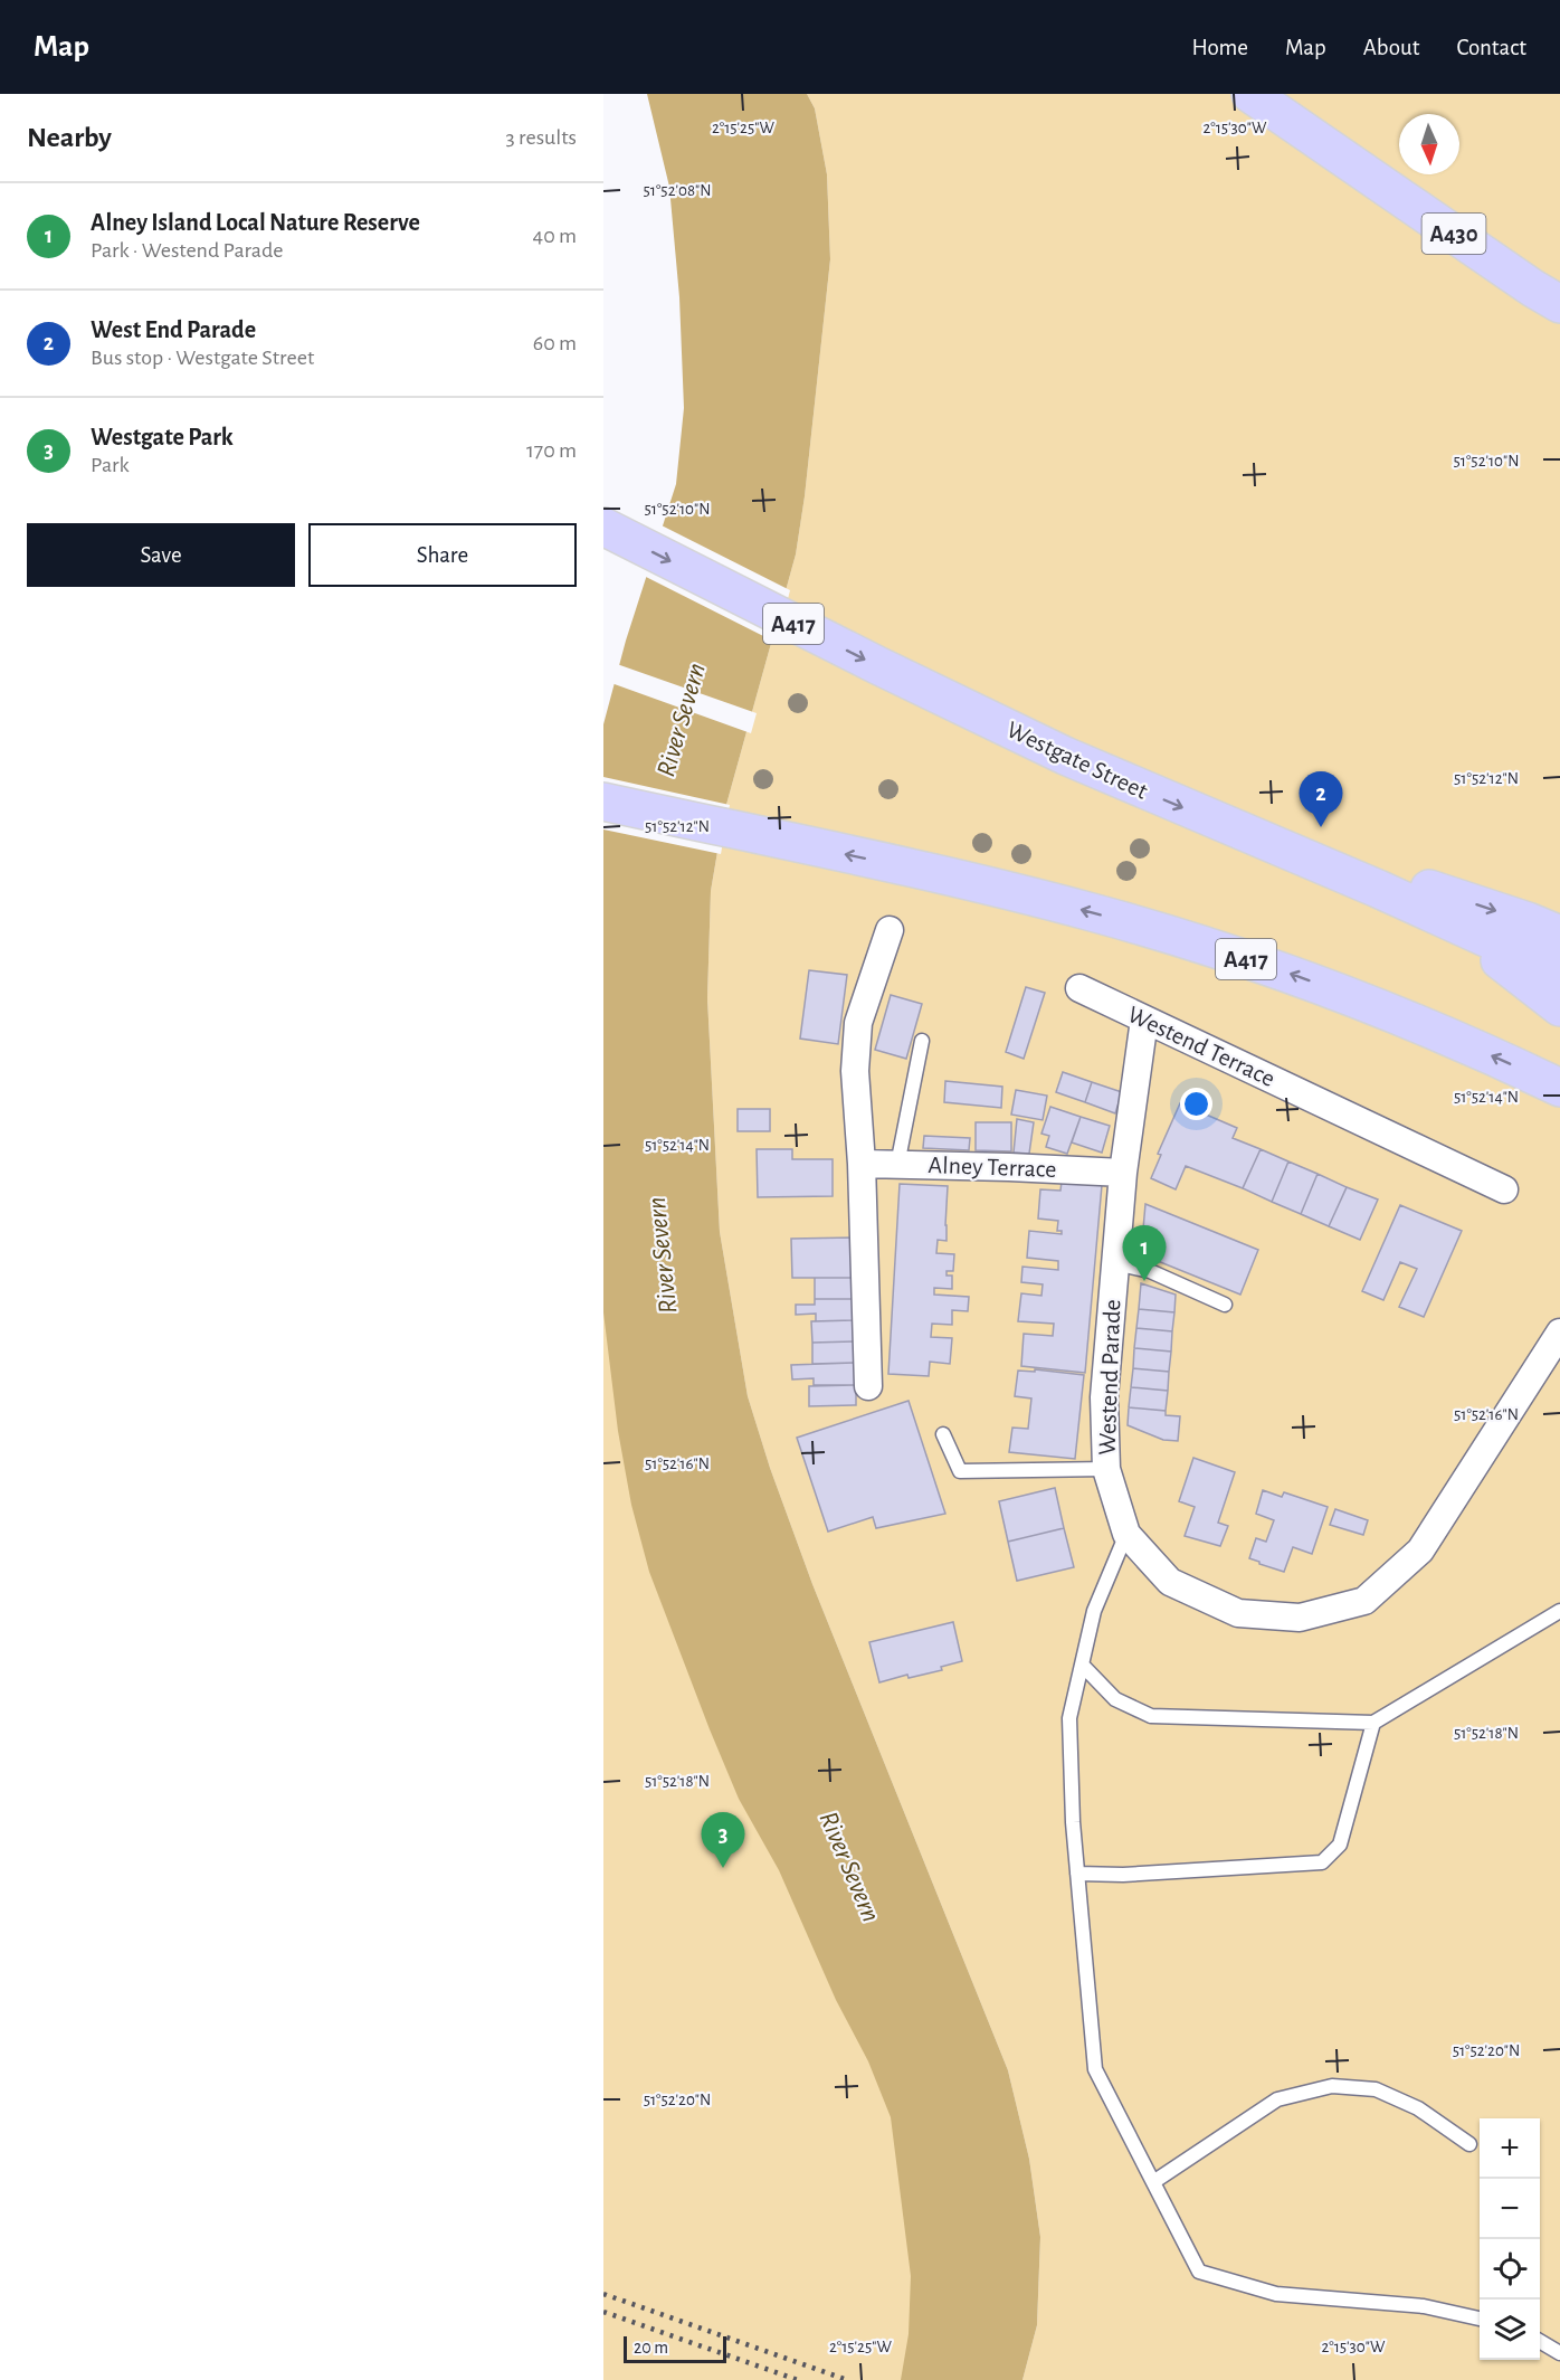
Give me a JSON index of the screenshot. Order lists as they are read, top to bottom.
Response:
{
  "streets": {
    "main road": ["A430", "A417", "Westgate Street"],
    "street": ["Westend Terrace", "Alney Terrace", "Westend Parade"]
  },
  "crossings": [
    ["A417", "Westgate Street"],
    ["Westend Terrace", "Westend Parade"],
    ["Alney Terrace", "Westend Parade"]
  ],
  "water": ["River Severn"],
  "scale_bar": "20 m",
  "north": "bottom",
  "page": {
    "header": "Map",
    "nav": [
      "Home",
      "Map",
      "About",
      "Contact"
    ],
    "heading": ["Nearby", "3 results"],
    "list": [
      {
        "mark": "1",
        "name": "Alney Island Local Nature Reserve",
        "note": "Park · Westend Parade",
        "value": "40 m"
      },
      {
        "mark": "2",
        "name": "West End Parade",
        "note": "Bus stop · Westgate Street",
        "value": "60 m"
      },
      {
        "mark": "3",
        "name": "Westgate Park",
        "note": "Park",
        "value": "170 m"
      }
    ],
    "buttons": ["Save", "Share"],
    "pins": ["2", "1", "3"],
    "map_buttons": ["+", "−"],
    "scale": "20 m"
  },
  "coordinates": [
    "2°15'25\"W",
    "2°15'30\"W",
    "51°52'08\"N",
    "51°52'10\"N",
    "51°52'12\"N",
    "51°52'14\"N",
    "51°52'16\"N",
    "51°52'18\"N",
    "51°52'20\"N"
  ]
}
